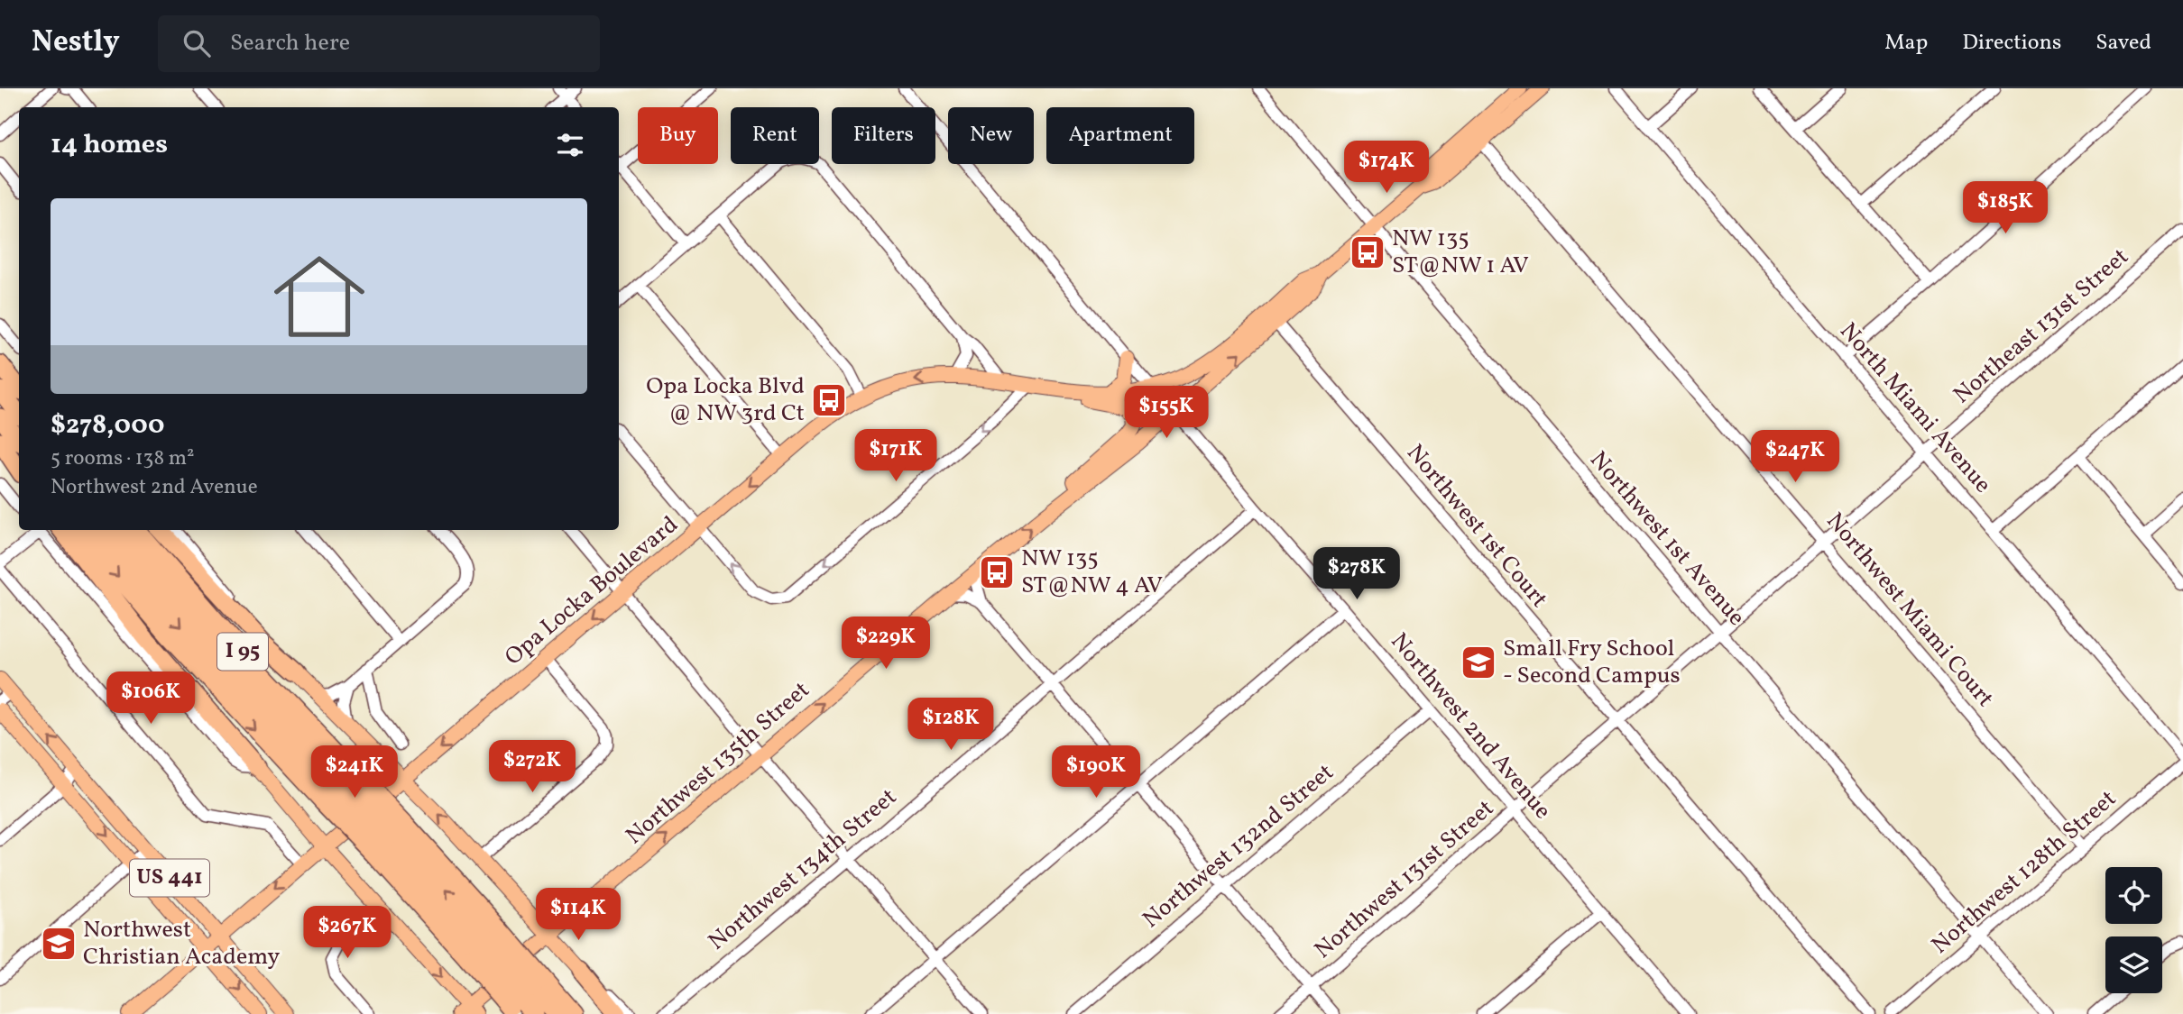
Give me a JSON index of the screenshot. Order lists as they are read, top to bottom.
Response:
{
  "streets": {
    "highway": ["I 95"],
    "main road": ["Opa Locka Boulevard", "Northwest 135th Street", "US 441"],
    "street": [
      "Northeast 131st Street",
      "North Miami Avenue",
      "Northwest 1st Court",
      "Northwest 1st Avenue",
      "Northwest Miami Court",
      "Northwest 2nd Avenue",
      "Northwest 132nd Street",
      "Northwest 134th Street",
      "Northwest 128th Street",
      "Northwest 131st Street"
    ]
  },
  "crossings": [
    ["Northeast 131st Street", "North Miami Avenue"],
    ["Northeast 131st Street", "Northwest 131st Street"],
    ["North Miami Avenue", "Northwest 131st Street"],
    ["Northwest 1st Court", "Northwest 135th Street"],
    ["Northwest 1st Court", "Northwest 131st Street"],
    ["Northwest 1st Avenue", "Northwest 135th Street"],
    ["Northwest 1st Avenue", "Northwest 128th Street"],
    ["Northwest 1st Avenue", "Northwest 131st Street"],
    ["Opa Locka Boulevard", "Northwest 2nd Avenue"],
    ["Opa Locka Boulevard", "Northwest 135th Street"],
    ["Opa Locka Boulevard", "US 441"],
    ["Northwest Miami Court", "Northwest 135th Street"],
    ["Northwest Miami Court", "Northwest 128th Street"],
    ["Northwest Miami Court", "Northwest 131st Street"],
    ["Northwest 2nd Avenue", "Northwest 135th Street"],
    ["Northwest 2nd Avenue", "Northwest 132nd Street"],
    ["Northwest 2nd Avenue", "Northwest 134th Street"],
    ["Northwest 2nd Avenue", "Northwest 131st Street"]
  ],
  "one_way": ["Opa Locka Boulevard", "Northwest 135th Street"],
  "places": {
    "bus stop": ["NW 135 ST@NW 1 AV", "Opa Locka Blvd @ NW 3rd Ct", "NW 135 ST@NW 4 AV"],
    "school or university": ["Small Fry School - Second Campus", "Northwest Christian Academy"]
  },
  "page": {
    "header": "Nestly",
    "search": "Search here",
    "nav": ["Map", "Directions", "Saved"],
    "chip": [
      "Buy",
      "Rent",
      "Filters",
      "New",
      "Apartment"
    ],
    "heading": "14 homes",
    "price": [
      "$174K",
      "$185K",
      "$155K",
      "$171K",
      "$247K",
      "$278K",
      "$229K",
      "$106K",
      "$128K",
      "$272K",
      "$241K",
      "$190K",
      "$114K",
      "$267K"
    ],
    "list": [
      {
        "name": "$278,000",
        "note": "5 rooms · 138 m² · Northwest 2nd Avenue"
      }
    ]
  }
}
